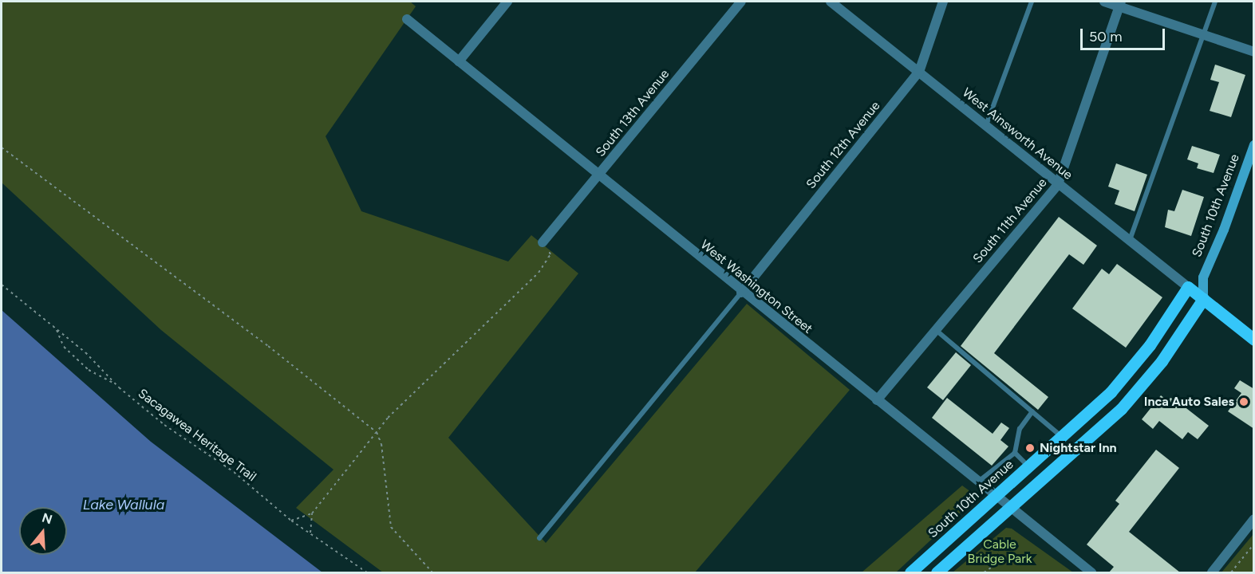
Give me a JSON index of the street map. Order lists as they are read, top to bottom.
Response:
{
  "streets": {
    "main road": ["South 10th Avenue"],
    "street": [
      "South 13th Avenue",
      "West Ainsworth Avenue",
      "South 12th Avenue",
      "South 11th Avenue",
      "West Washington Street"
    ],
    "path": ["Sacagawea Heritage Trail"]
  },
  "crossings": [
    ["South 13th Avenue", "West Washington Street"],
    ["West Ainsworth Avenue", "South 12th Avenue"],
    ["West Ainsworth Avenue", "South 10th Avenue"],
    ["West Ainsworth Avenue", "South 11th Avenue"],
    ["South 12th Avenue", "West Washington Street"],
    ["South 10th Avenue", "West Washington Street"],
    ["South 11th Avenue", "West Washington Street"]
  ],
  "water": ["Lake Wallula"],
  "parks": ["Cable Bridge Park"],
  "places": ["Inca Auto Sales", "Nightstar Inn"],
  "scale_bar": "50 m",
  "north": "top"
}
